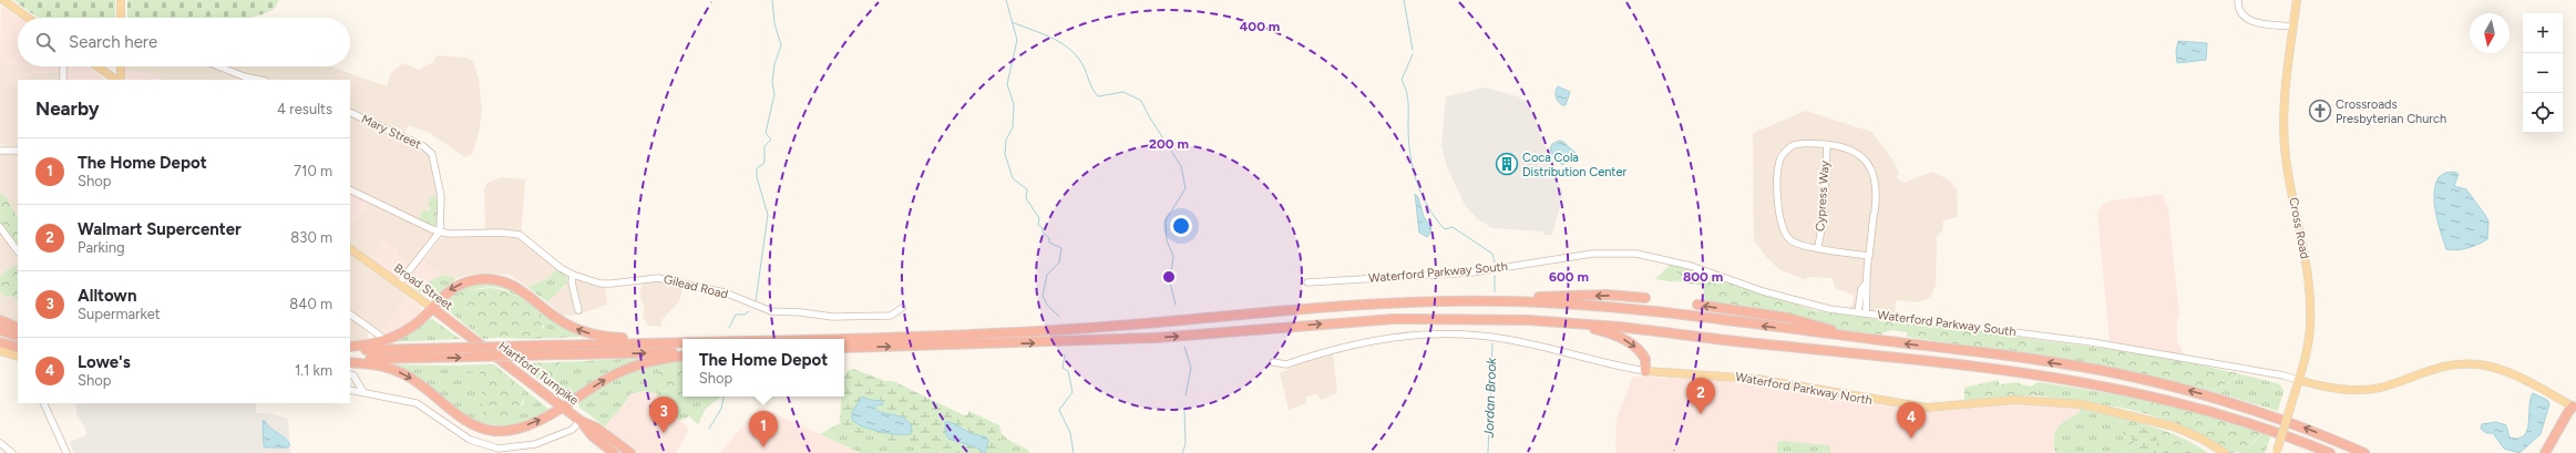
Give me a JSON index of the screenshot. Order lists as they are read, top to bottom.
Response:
{
  "streets": {
    "highway": ["Broad Street", "Hartford Turnpike"],
    "main road": ["Cross Road", "Waterford Parkway South", "Waterford Parkway North"],
    "street": ["Mary Street", "Cypress Way", "Gilead Road"]
  },
  "crossings": [
    ["Mary Street", "Gilead Road"],
    ["Cross Road", "Waterford Parkway South"],
    ["Broad Street", "Hartford Turnpike"]
  ],
  "water": ["Jordan Brook"],
  "places": {
    "church": ["Crossroads Presbyterian Church"],
    "building": ["Coca Cola Distribution Center"]
  },
  "north": "bottom",
  "page": {
    "map_buttons": ["+", "−"],
    "search": "Search here",
    "heading": ["Nearby", "4 results"],
    "list": [
      {
        "mark": "1",
        "name": "The Home Depot",
        "note": "Shop",
        "value": "710 m"
      },
      {
        "mark": "2",
        "name": "Walmart Supercenter",
        "note": "Parking",
        "value": "830 m"
      },
      {
        "mark": "3",
        "name": "Alltown",
        "note": "Supermarket",
        "value": "840 m"
      },
      {
        "mark": "4",
        "name": "Lowe's",
        "note": "Shop",
        "value": "1.1 km"
      }
    ],
    "popup": ["The Home Depot", "Shop"],
    "pins": [
      "2",
      "3",
      "4",
      "1"
    ]
  },
  "rings": [
    "400 m",
    "200 m",
    "600 m",
    "800 m"
  ]
}
